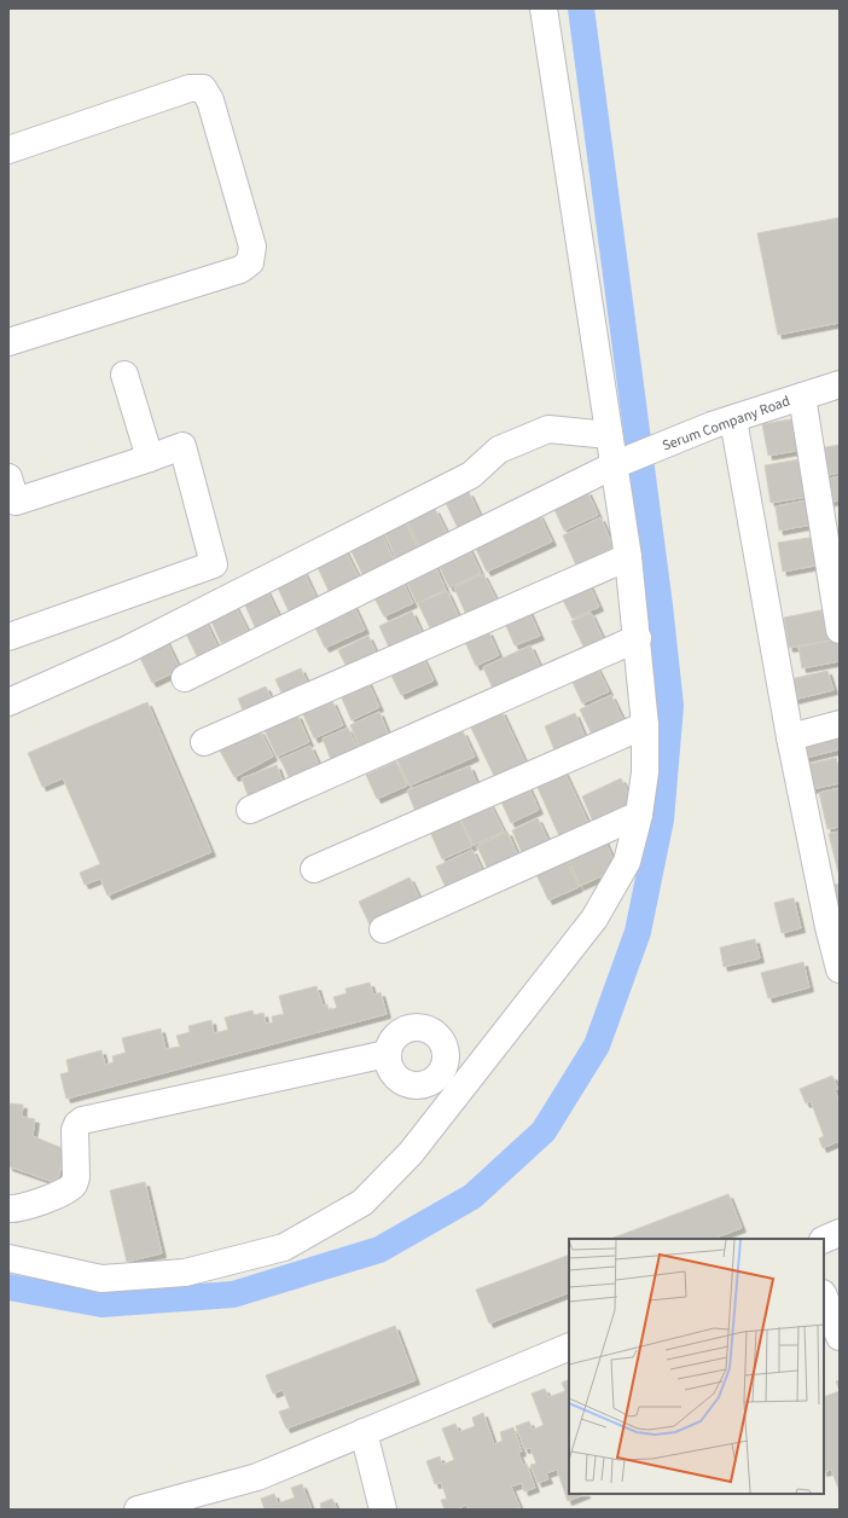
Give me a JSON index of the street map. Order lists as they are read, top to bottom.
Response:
{
  "streets": {
    "street": ["Serum Company Road"]
  }
}
